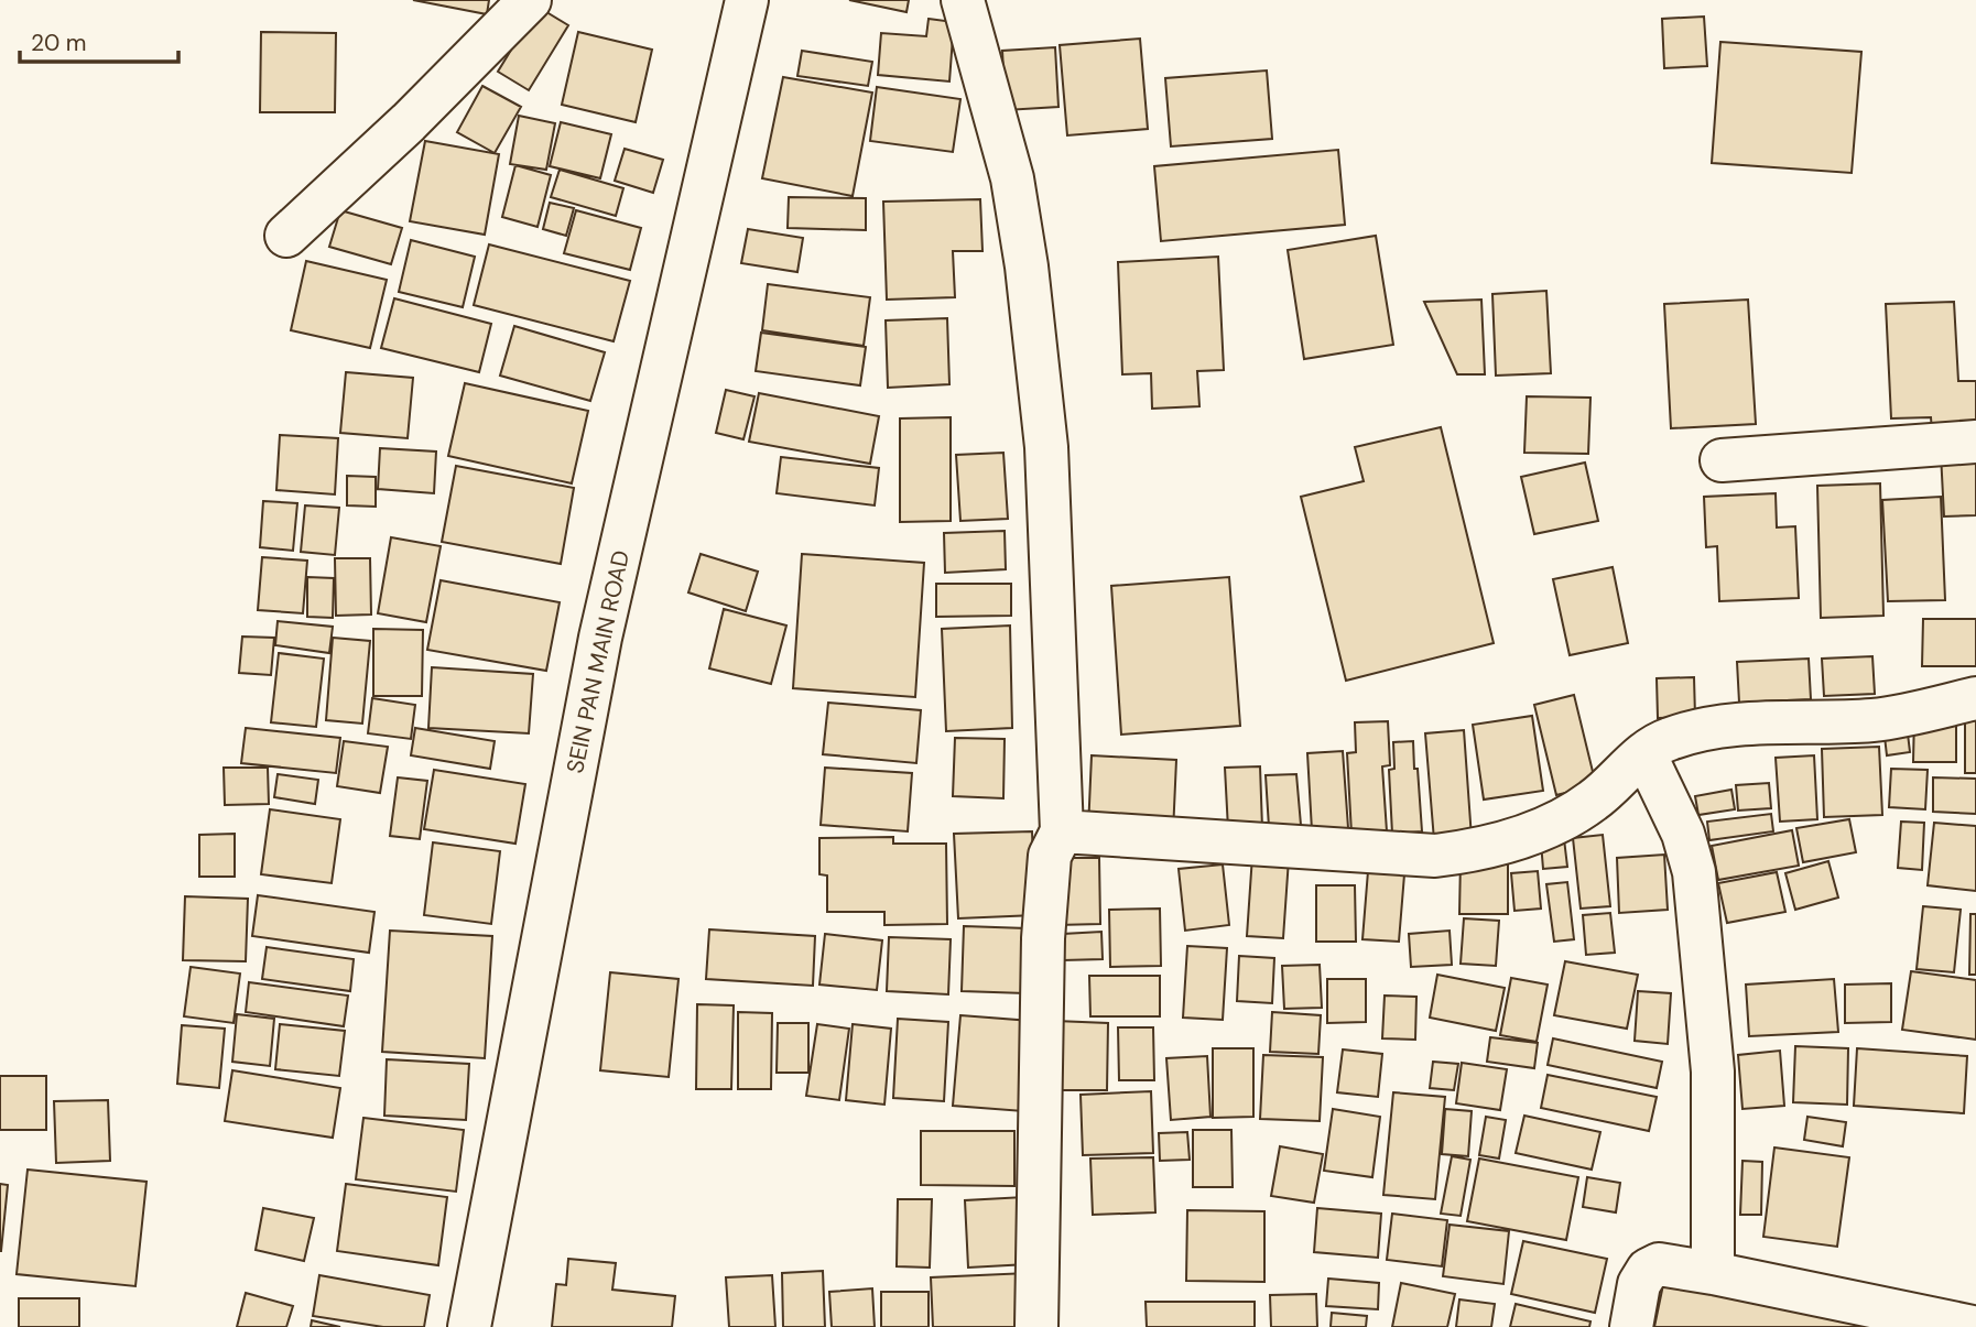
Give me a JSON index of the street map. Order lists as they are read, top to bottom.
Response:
{
  "streets": {
    "street": ["SEIN PAN MAIN ROAD"]
  },
  "scale_bar": "20 m"
}
